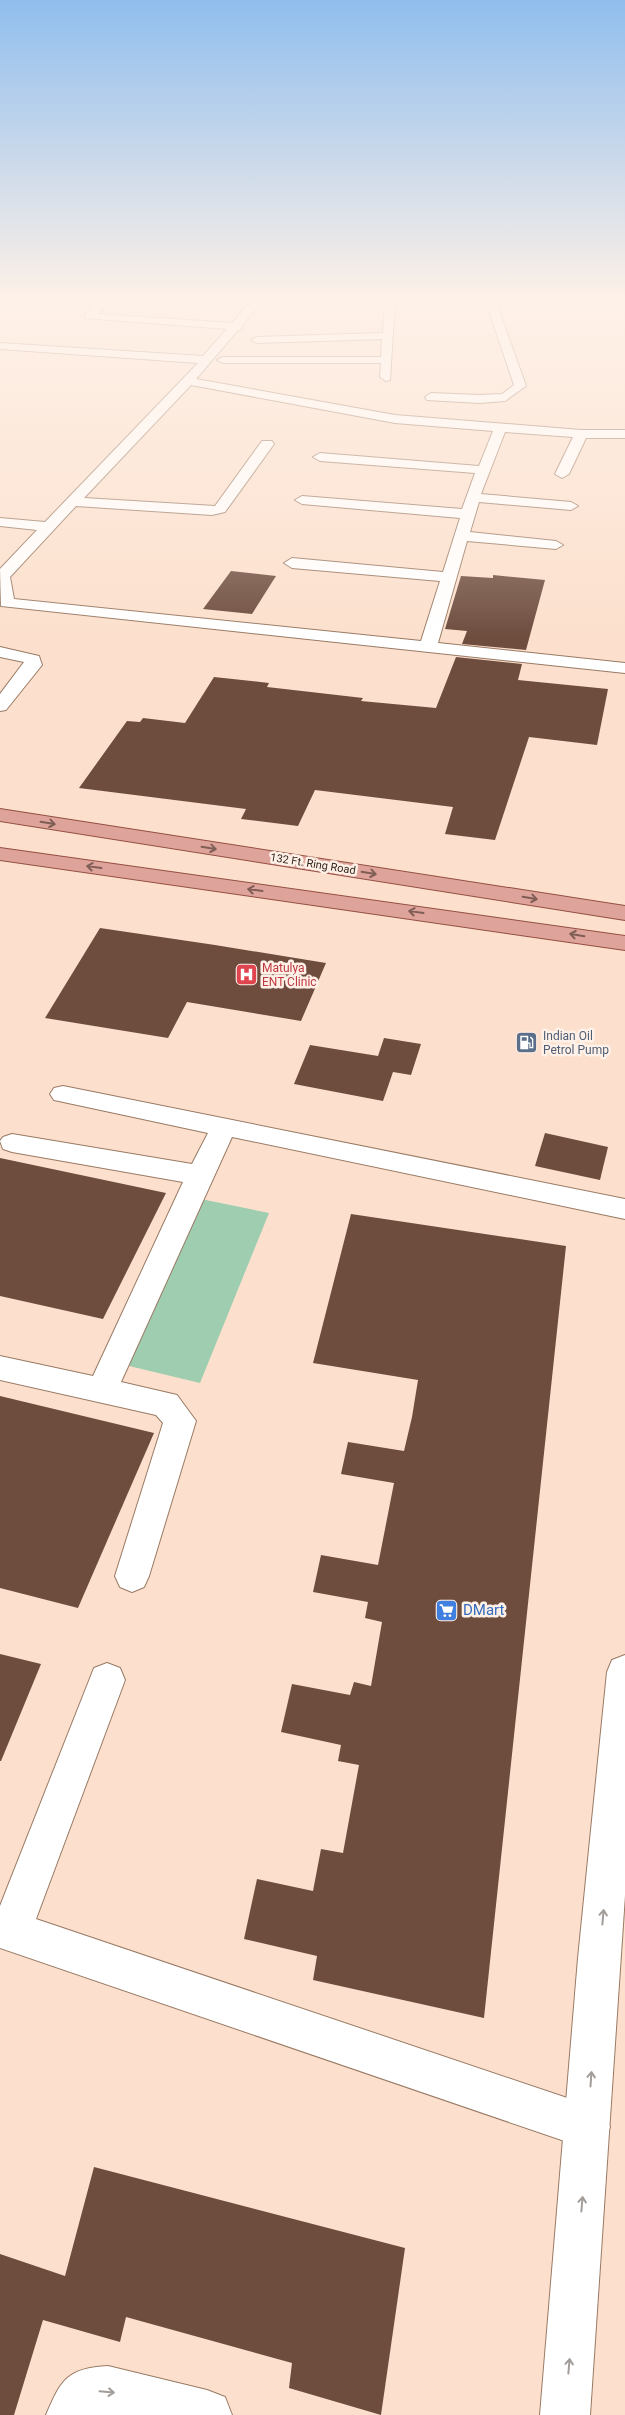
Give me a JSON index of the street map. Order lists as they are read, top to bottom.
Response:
{
  "streets": {
    "main road": ["132 Ft. Ring Road"]
  },
  "places": {
    "hospital": ["Matulya ENT Clinic"],
    "fuel station": ["Indian Oil Petrol Pump"],
    "supermarket": ["DMart"]
  }
}
